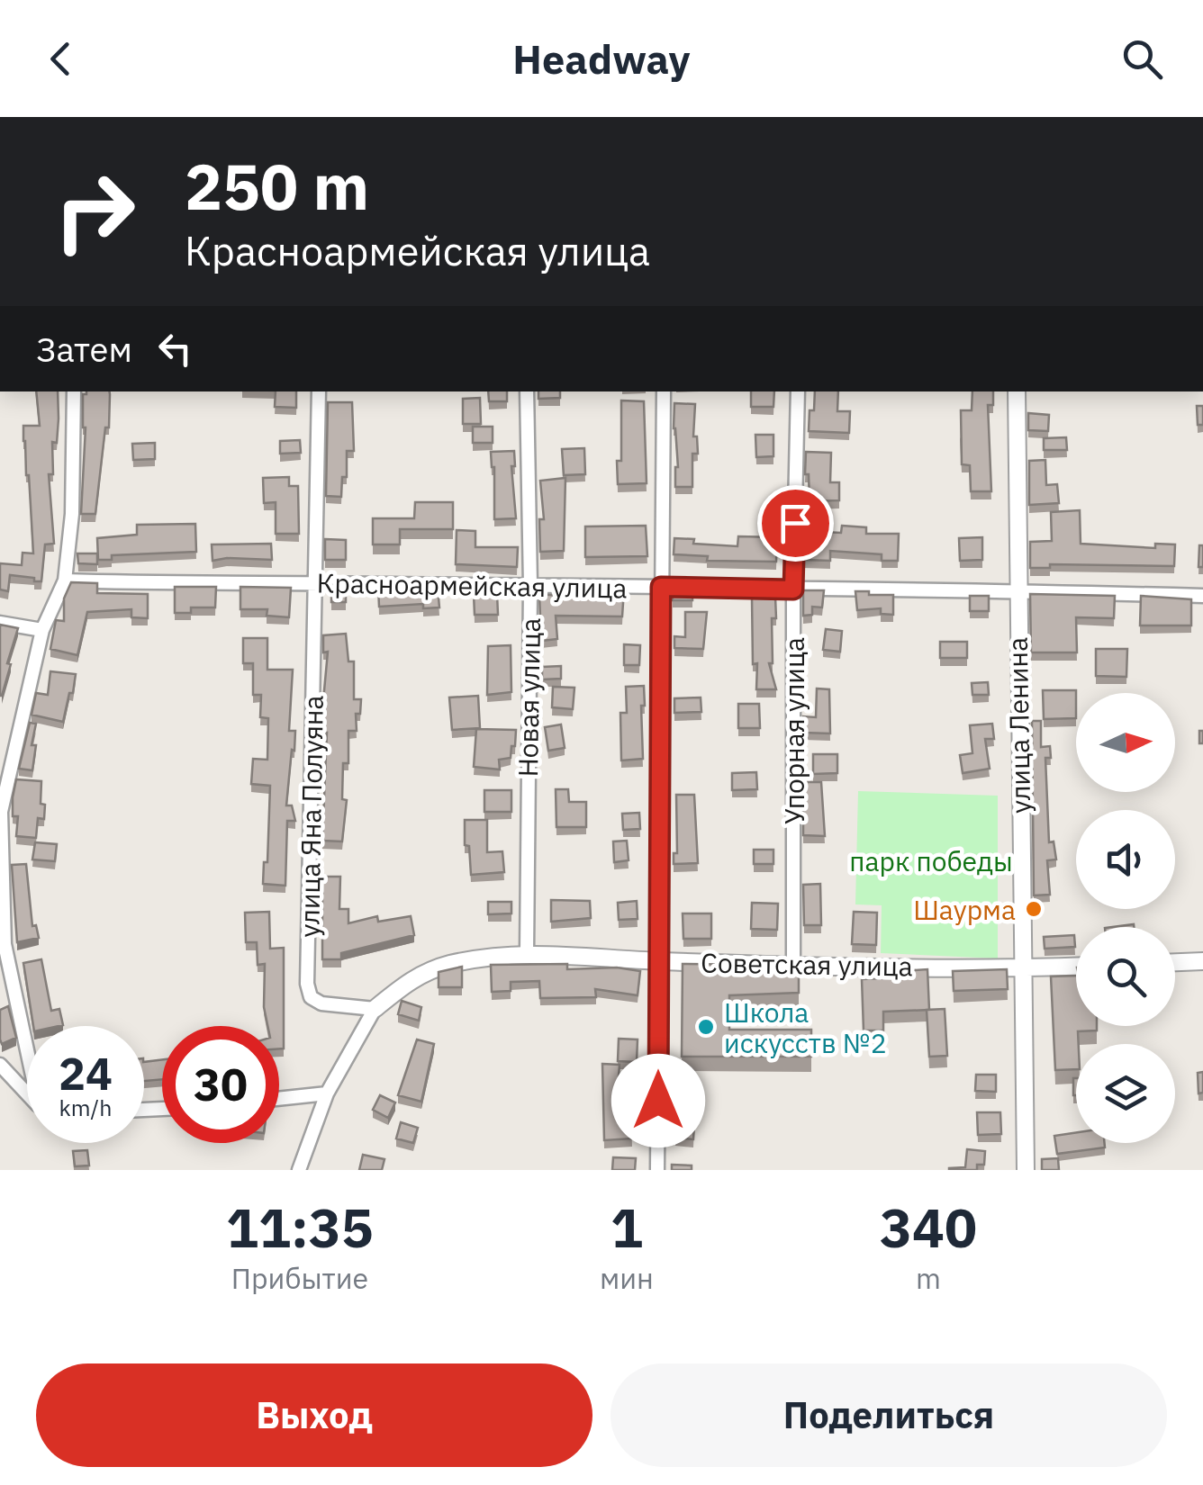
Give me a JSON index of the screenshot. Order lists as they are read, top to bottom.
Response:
{
  "streets": {
    "street": [
      "Красноармейская улица",
      "Новая улица",
      "улица Ленина",
      "Упорная улица",
      "улица Яна Полуяна",
      "Советская улица"
    ]
  },
  "crossings": [
    ["Красноармейская улица", "Новая улица"],
    ["Красноармейская улица", "улица Ленина"],
    ["Красноармейская улица", "Упорная улица"],
    ["Красноармейская улица", "улица Яна Полуяна"],
    ["Новая улица", "Советская улица"],
    ["улица Ленина", "Советская улица"],
    ["Упорная улица", "Советская улица"],
    ["улица Яна Полуяна", "Советская улица"]
  ],
  "parks": ["парк победы"],
  "places": ["Шаурма", "Школа искусств №2"],
  "north": "right",
  "page": {
    "header": "Headway",
    "turn": ["250 m", "Красноармейская улица"],
    "then": "Затем",
    "speed": "24 km/h",
    "limit": "30",
    "eta": [
      "11:35",
      "Прибытие",
      "1",
      "мин",
      "340",
      "m"
    ],
    "buttons": ["Выход", "Поделиться"]
  }
}
